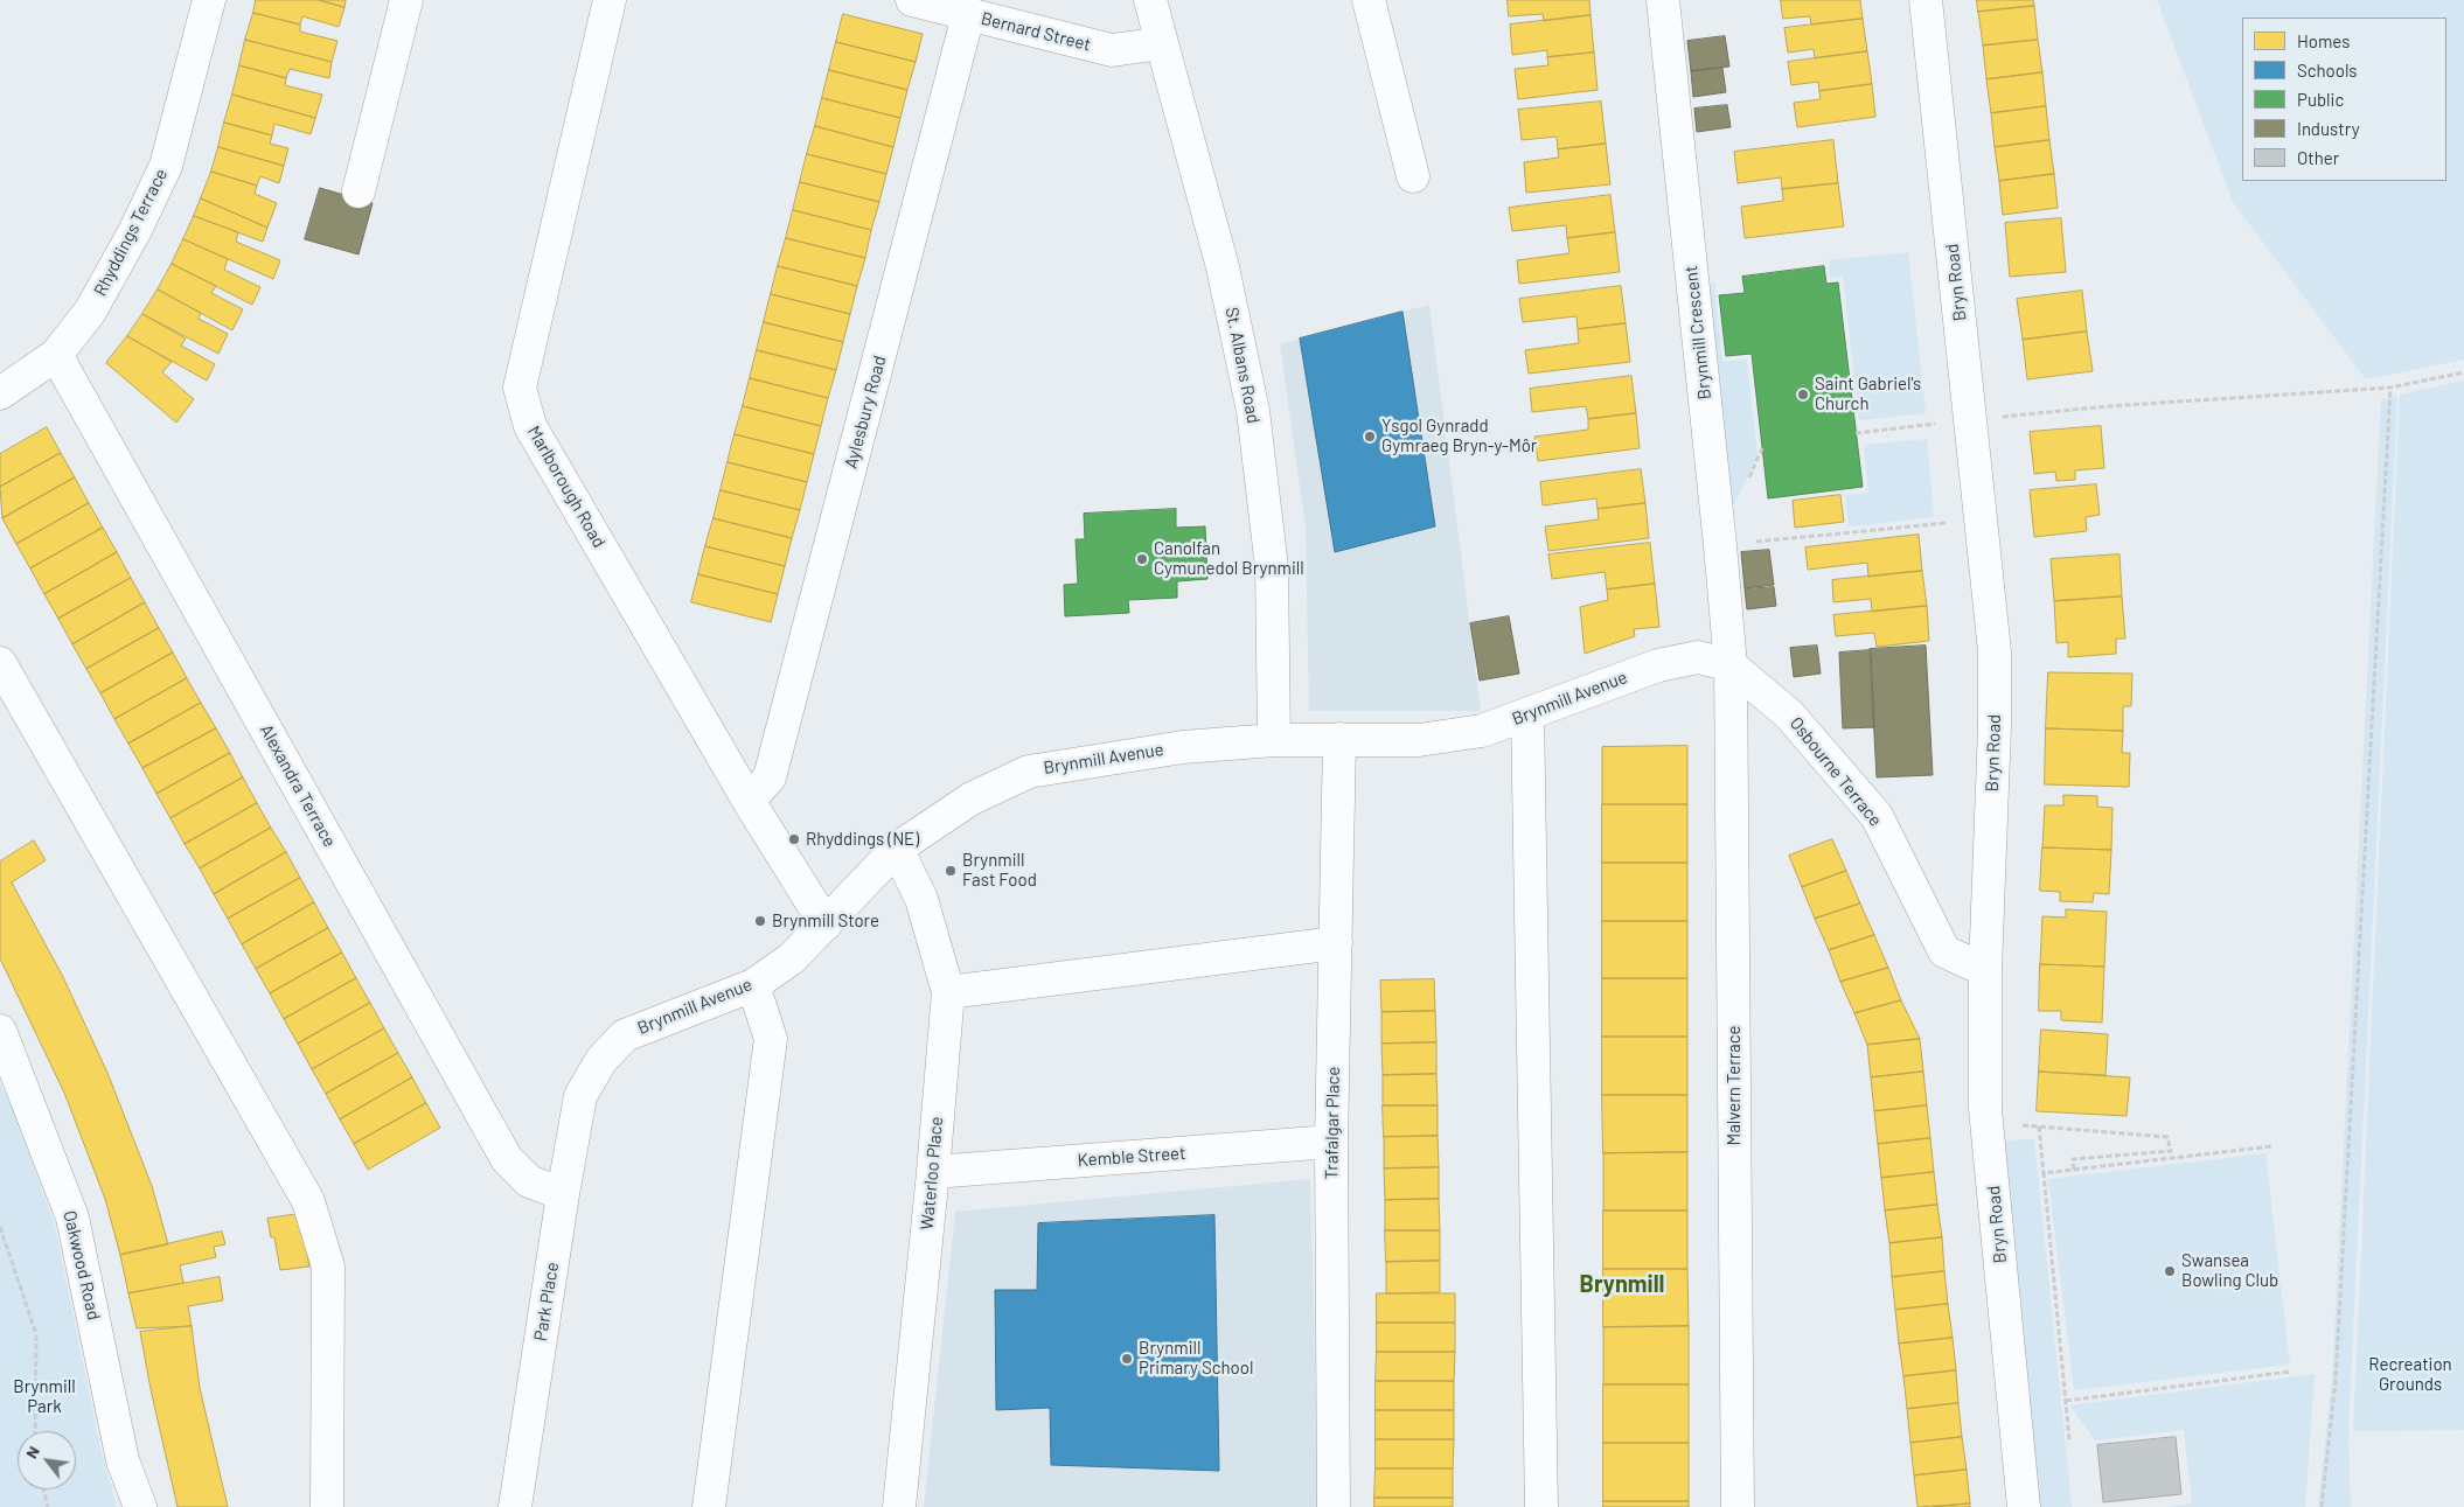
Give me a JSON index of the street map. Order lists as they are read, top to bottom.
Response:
{
  "streets": {
    "street": [
      "Bernard Street",
      "Rhyddings Terrace",
      "Bryn Road",
      "Brynmill Crescent",
      "St. Albans Road",
      "Aylesbury Road",
      "Marlborough Road",
      "Brynmill Avenue",
      "Osbourne Terrace",
      "Alexandra Terrace",
      "Malvern Terrace",
      "Trafalgar Place",
      "Kemble Street",
      "Waterloo Place",
      "Oakwood Road",
      "Park Place"
    ]
  },
  "crossings": [
    ["Bernard Street", "St. Albans Road"],
    ["Bernard Street", "Aylesbury Road"],
    ["Rhyddings Terrace", "Alexandra Terrace"],
    ["Bryn Road", "Osbourne Terrace"],
    ["Brynmill Crescent", "Brynmill Avenue"],
    ["Brynmill Crescent", "Osbourne Terrace"],
    ["Brynmill Crescent", "Malvern Terrace"],
    ["St. Albans Road", "Brynmill Avenue"],
    ["Aylesbury Road", "Marlborough Road"],
    ["Marlborough Road", "Brynmill Avenue"],
    ["Brynmill Avenue", "Osbourne Terrace"],
    ["Brynmill Avenue", "Malvern Terrace"],
    ["Brynmill Avenue", "Trafalgar Place"],
    ["Brynmill Avenue", "Waterloo Place"],
    ["Brynmill Avenue", "Park Place"],
    ["Osbourne Terrace", "Malvern Terrace"],
    ["Alexandra Terrace", "Park Place"],
    ["Trafalgar Place", "Kemble Street"],
    ["Kemble Street", "Waterloo Place"]
  ],
  "districts": ["Brynmill"],
  "parks": ["Recreation Grounds", "Brynmill Park"],
  "places": [
    "Saint Gabriel's Church",
    "Ysgol Gynradd Gymraeg Bryn-y-Môr",
    "Canolfan Cymunedol Brynmill",
    "Rhyddings (NE)",
    "Brynmill Fast Food",
    "Brynmill Store",
    "Swansea Bowling Club",
    "Brynmill Primary School"
  ],
  "legend": [
    "Homes",
    "Schools",
    "Public",
    "Industry",
    "Other"
  ],
  "north": "top left"
}
